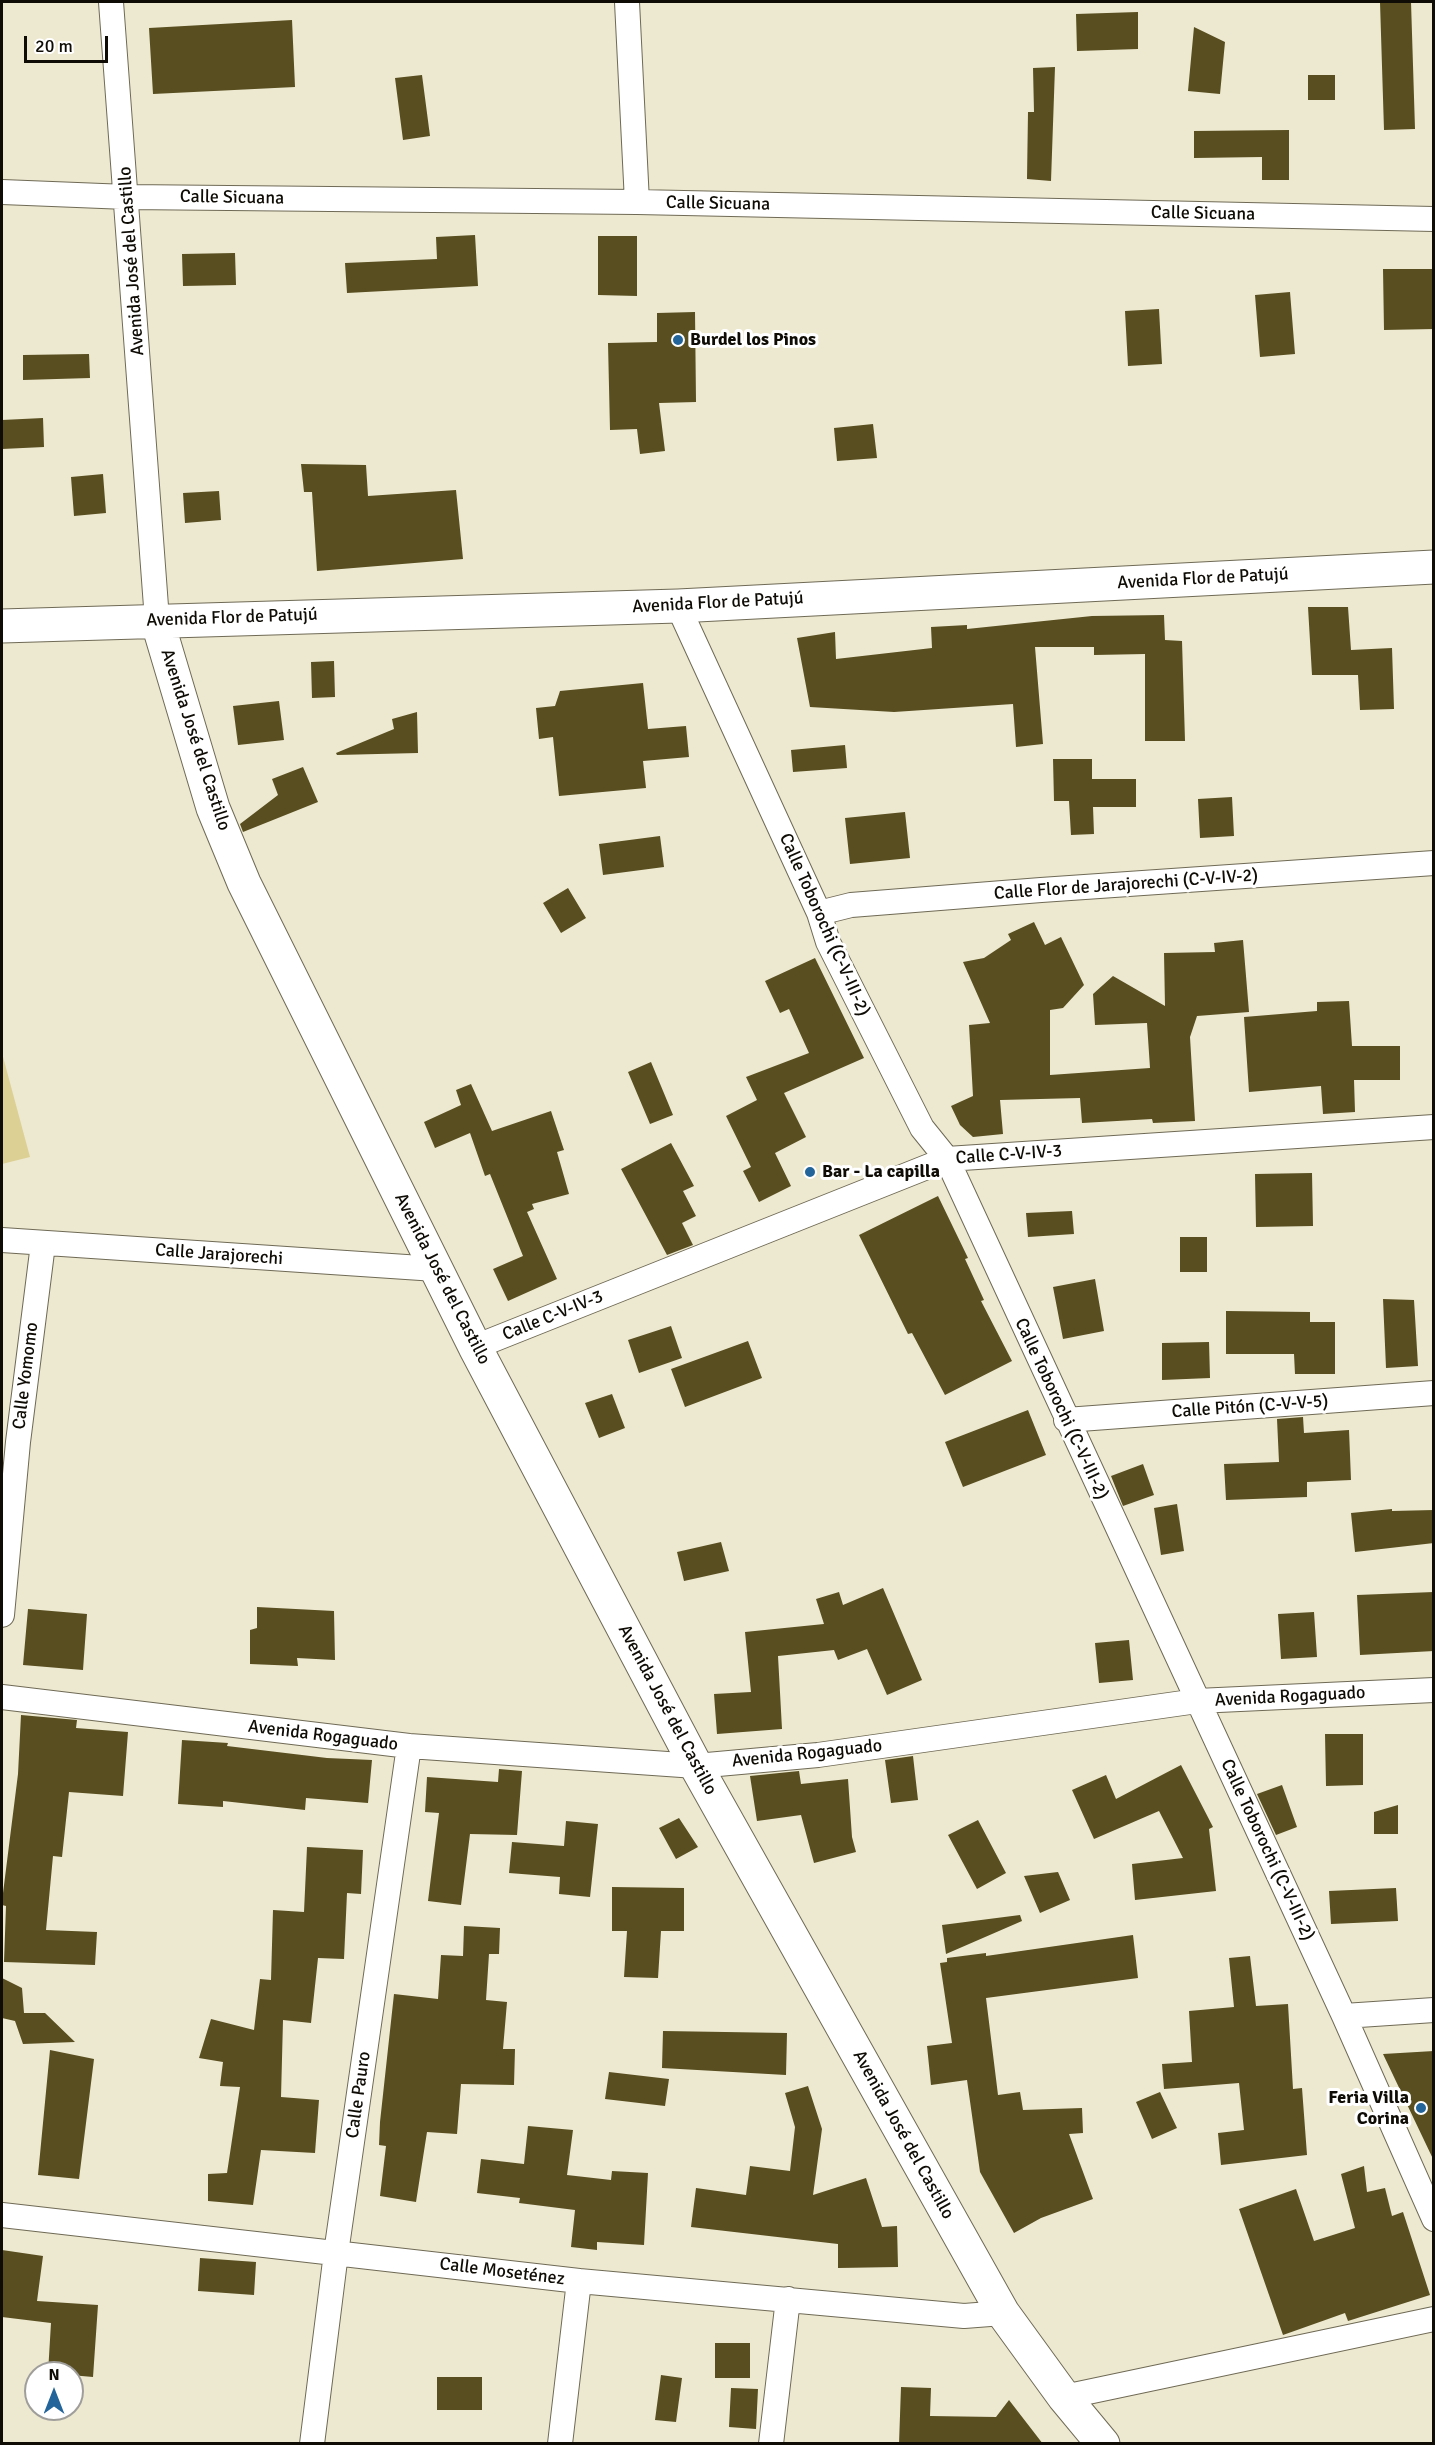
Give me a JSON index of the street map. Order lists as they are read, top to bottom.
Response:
{
  "streets": {
    "main road": ["Avenida José del Castillo", "Avenida Flor de Patujú"],
    "street": [
      "Calle Sicuana",
      "Calle Flor de Jarajorechi (C-V-IV-2)",
      "Calle Toborochi (C-V-III-2)",
      "Calle C-V-IV-3",
      "Calle Jarajorechi",
      "Calle Yomomo",
      "Calle Pitón (C-V-V-5)",
      "Avenida Rogaguado",
      "Calle Pauro",
      "Calle Moseténez"
    ]
  },
  "crossings": [
    ["Calle Sicuana", "Avenida José del Castillo"],
    ["Avenida José del Castillo", "Avenida Flor de Patujú"],
    ["Avenida José del Castillo", "Calle C-V-IV-3"],
    ["Avenida José del Castillo", "Calle Jarajorechi"],
    ["Avenida José del Castillo", "Avenida Rogaguado"],
    ["Avenida José del Castillo", "Calle Moseténez"],
    ["Avenida Flor de Patujú", "Calle Toborochi (C-V-III-2)"],
    ["Calle Flor de Jarajorechi (C-V-IV-2)", "Calle Toborochi (C-V-III-2)"],
    ["Calle Toborochi (C-V-III-2)", "Calle C-V-IV-3"],
    ["Calle Toborochi (C-V-III-2)", "Calle Pitón (C-V-V-5)"],
    ["Calle Toborochi (C-V-III-2)", "Avenida Rogaguado"],
    ["Calle Jarajorechi", "Calle Yomomo"],
    ["Avenida Rogaguado", "Calle Pauro"],
    ["Calle Pauro", "Calle Moseténez"]
  ],
  "places": ["Burdel los Pinos", "Bar - La capilla", "Feria Villa Corina"],
  "scale_bar": "20 m",
  "north": "top"
}
